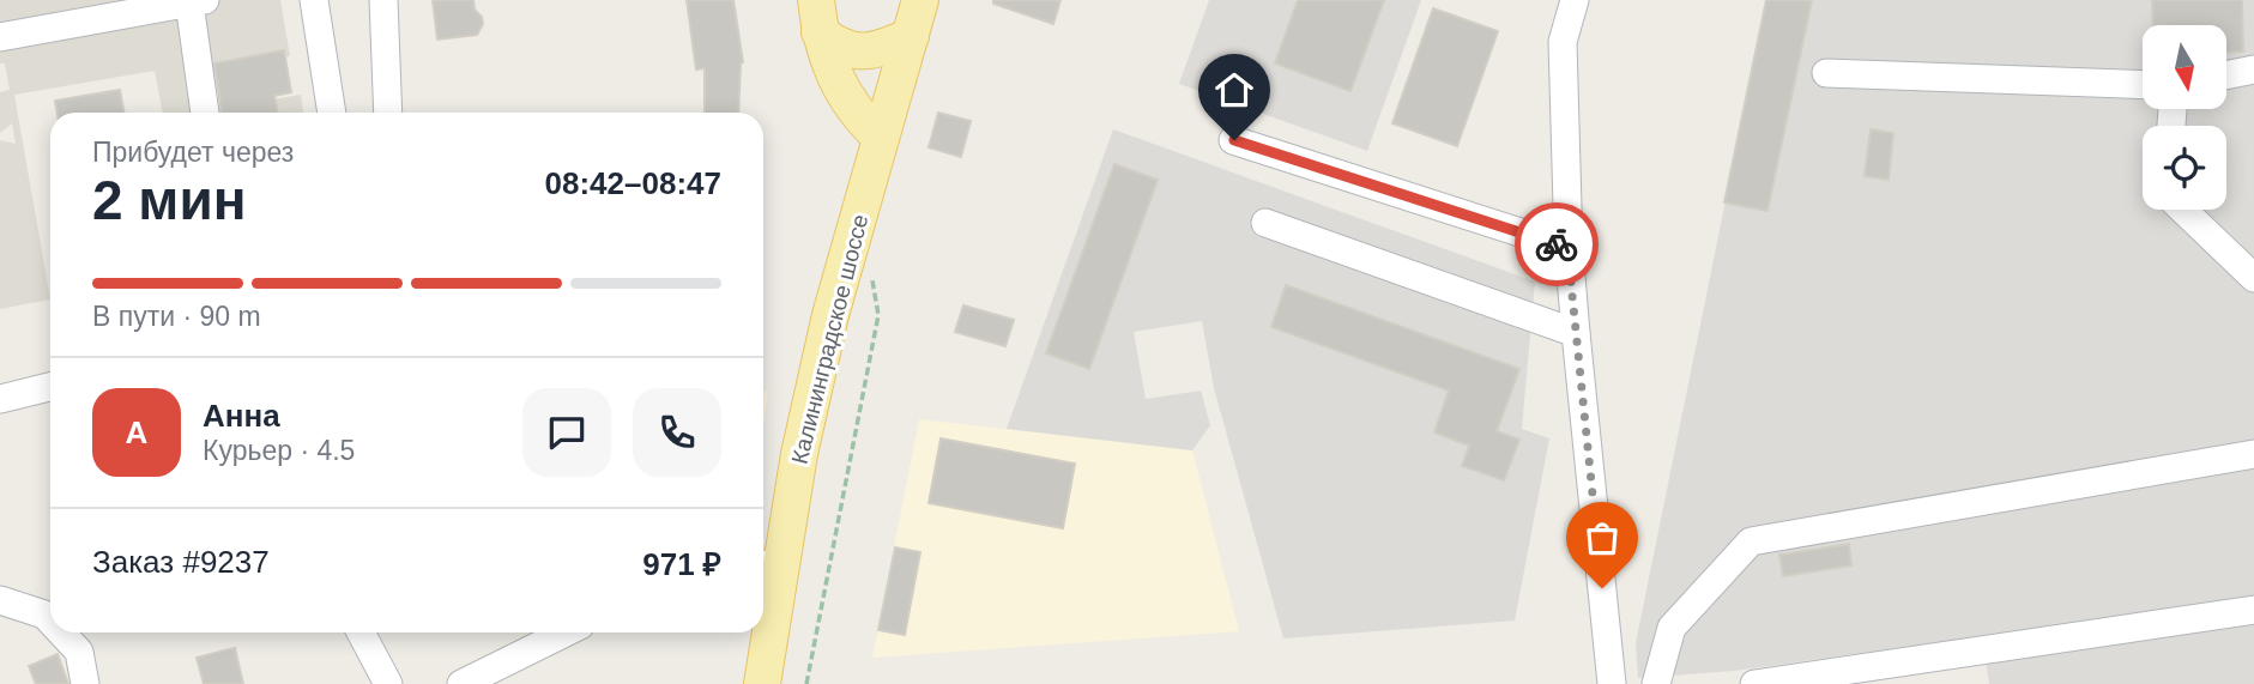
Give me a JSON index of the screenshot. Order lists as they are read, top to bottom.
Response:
{
  "streets": {
    "main road": ["Калининградское шоссе"]
  },
  "north": "bottom",
  "page": {
    "heading": ["2 мин", "Прибудет через", "08:42–08:47"],
    "panel": [
      "Анна",
      "Курьер · 4.5",
      "Заказ #9237",
      "971 ₽"
    ],
    "bar": "В пути · 90 m",
    "round": "А"
  }
}
